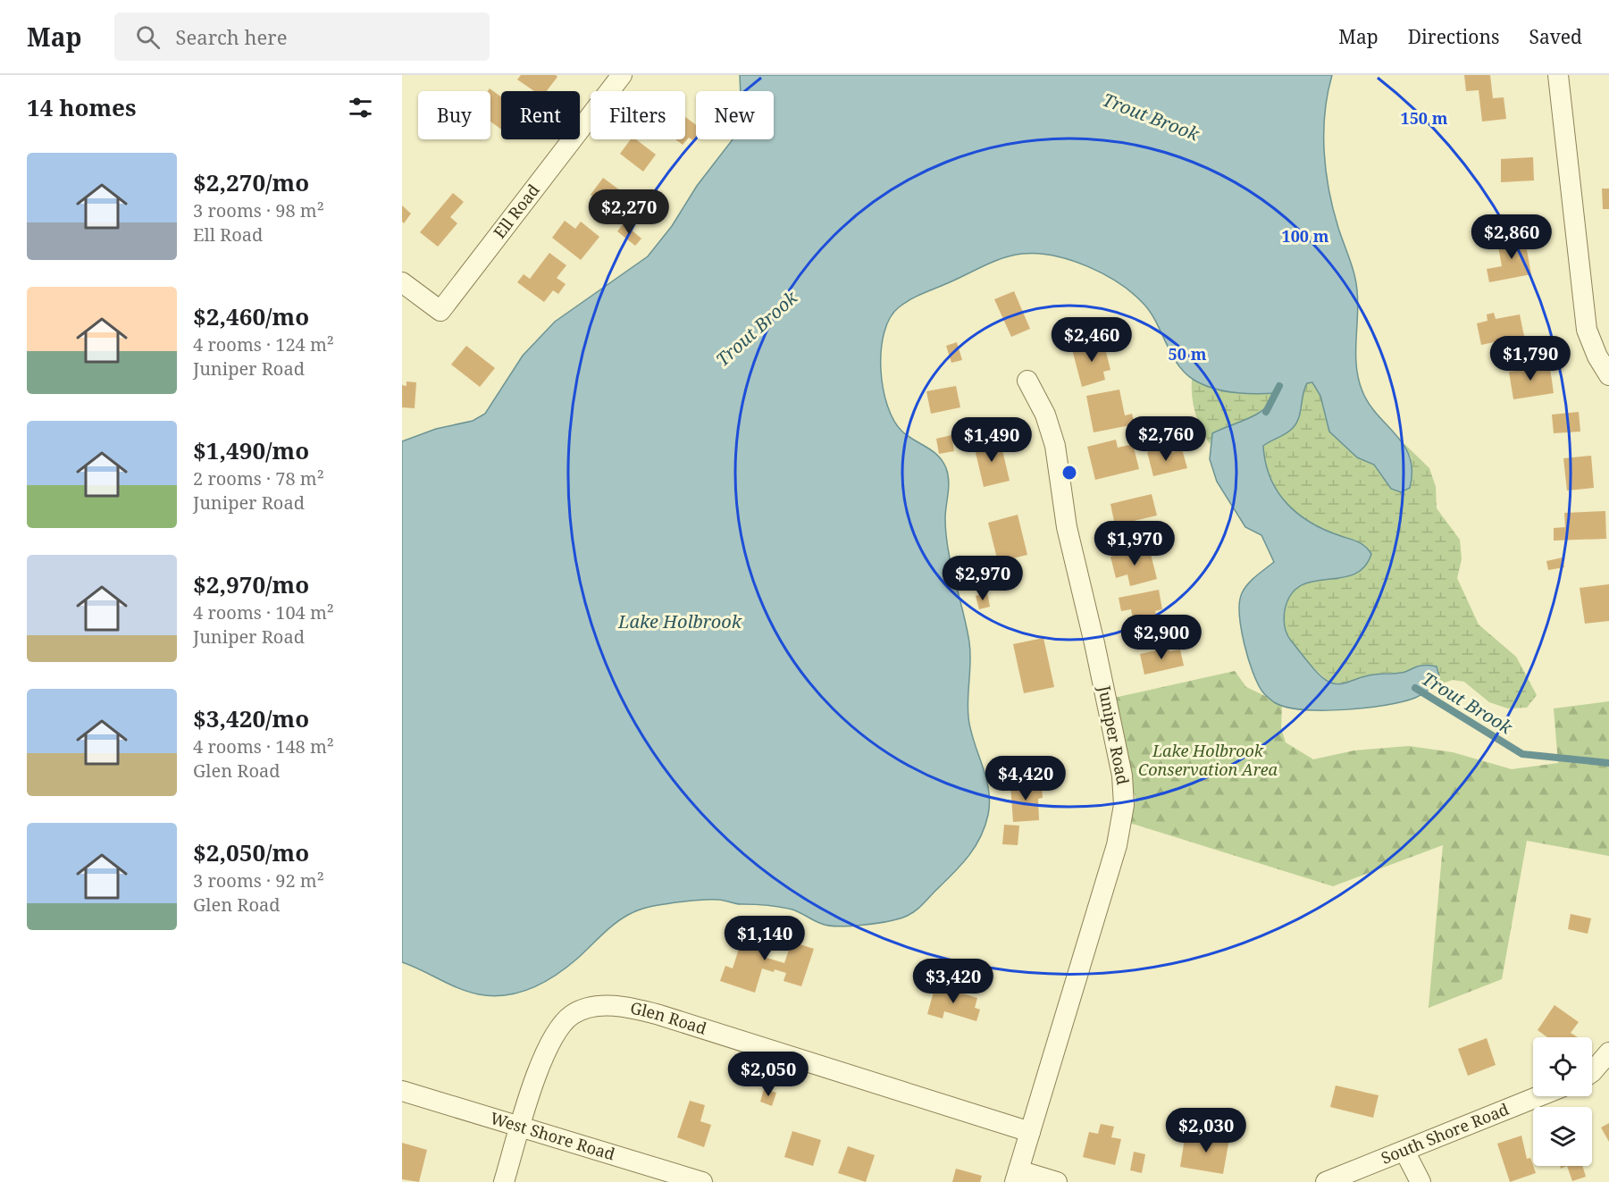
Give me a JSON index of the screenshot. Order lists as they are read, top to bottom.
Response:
{
  "streets": {
    "street": [
      "Ell Road",
      "Juniper Road",
      "Glen Road",
      "South Shore Road",
      "West Shore Road"
    ]
  },
  "crossings": [
    ["Juniper Road", "Glen Road"],
    ["Glen Road", "West Shore Road"]
  ],
  "water": ["Trout Brook", "Lake Holbrook"],
  "parks": ["Lake Holbrook Conservation Area"],
  "page": {
    "header": "Map",
    "search": "Search here",
    "nav": ["Map", "Directions", "Saved"],
    "heading": "14 homes",
    "chip": [
      "Buy",
      "Rent",
      "Filters",
      "New"
    ],
    "list": [
      {
        "name": "$2,270/mo",
        "note": "3 rooms · 98 m² · Ell Road"
      },
      {
        "name": "$2,460/mo",
        "note": "4 rooms · 124 m² · Juniper Road"
      },
      {
        "name": "$1,490/mo",
        "note": "2 rooms · 78 m² · Juniper Road"
      },
      {
        "name": "$2,970/mo",
        "note": "4 rooms · 104 m² · Juniper Road"
      },
      {
        "name": "$3,420/mo",
        "note": "4 rooms · 148 m² · Glen Road"
      },
      {
        "name": "$2,050/mo",
        "note": "3 rooms · 92 m² · Glen Road"
      }
    ],
    "price": [
      "$2,270",
      "$2,860",
      "$2,460",
      "$1,790",
      "$2,760",
      "$1,490",
      "$1,970",
      "$2,970",
      "$2,900",
      "$4,420",
      "$1,140",
      "$3,420",
      "$2,050",
      "$2,030"
    ]
  },
  "rings": ["150 m", "100 m", "50 m"]
}
